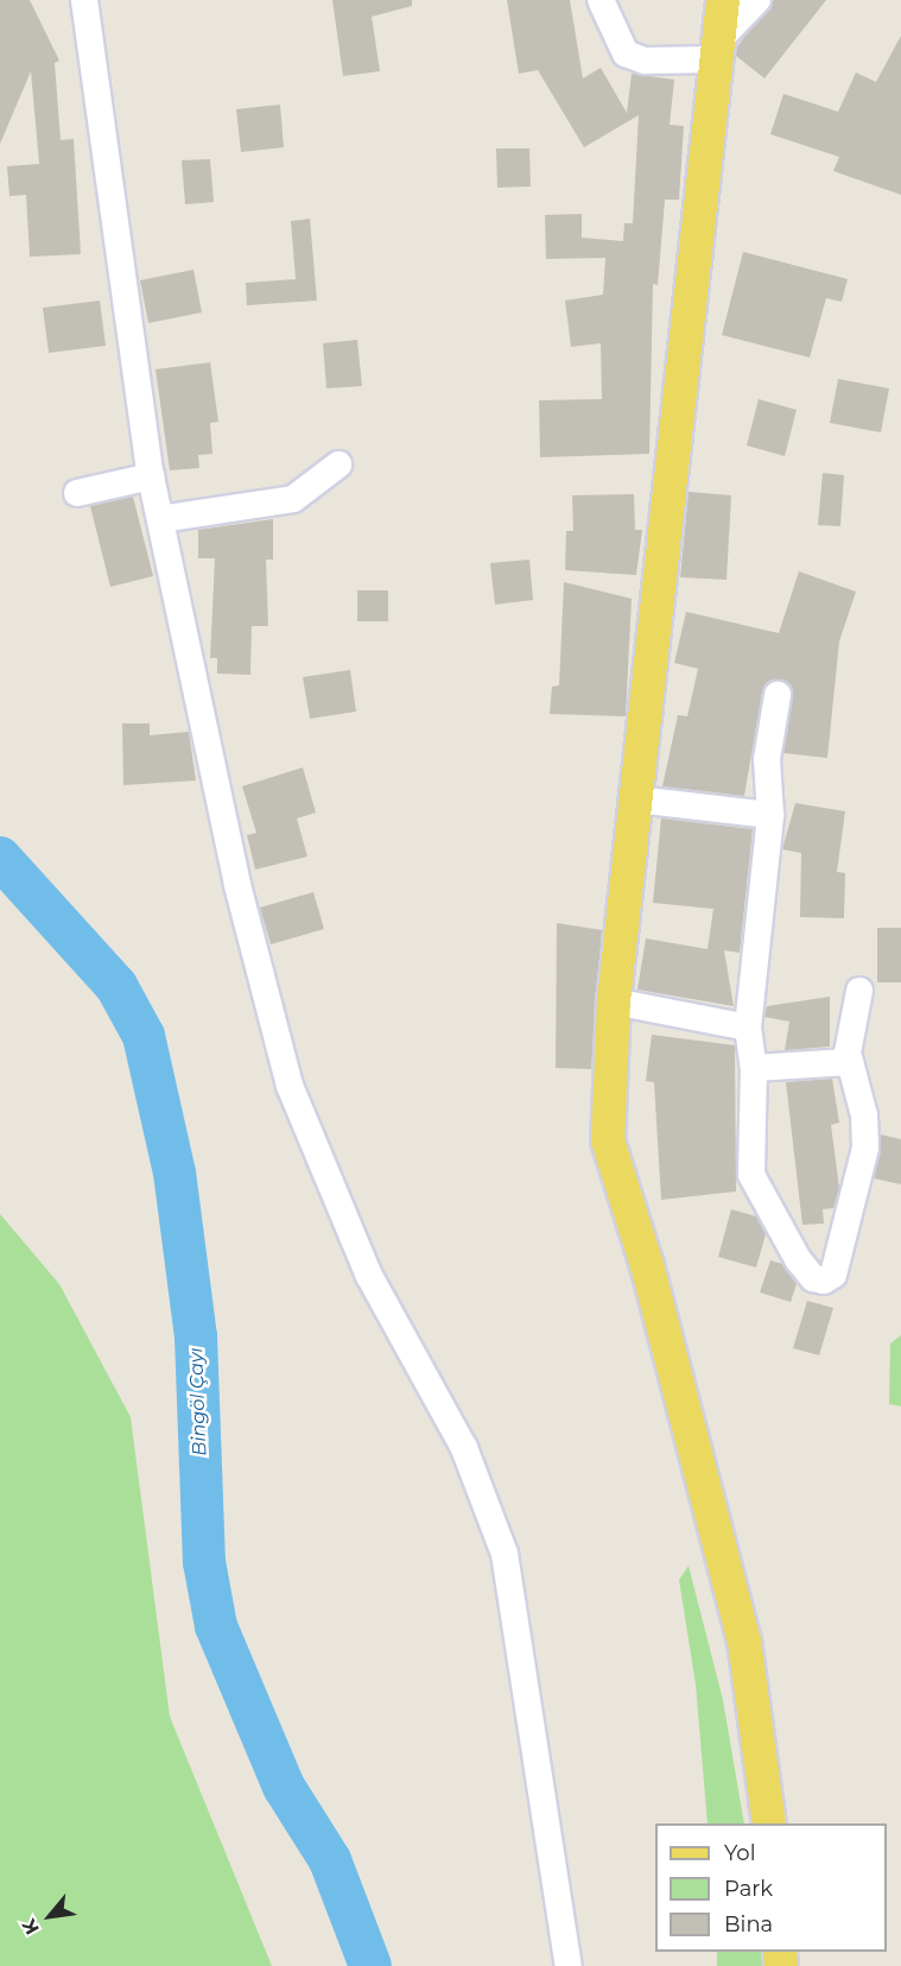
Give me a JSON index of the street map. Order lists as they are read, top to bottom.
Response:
{
  "water": ["Bingöl Çayı"],
  "legend": ["Yol", "Park", "Bina"],
  "north": "bottom left"
}
